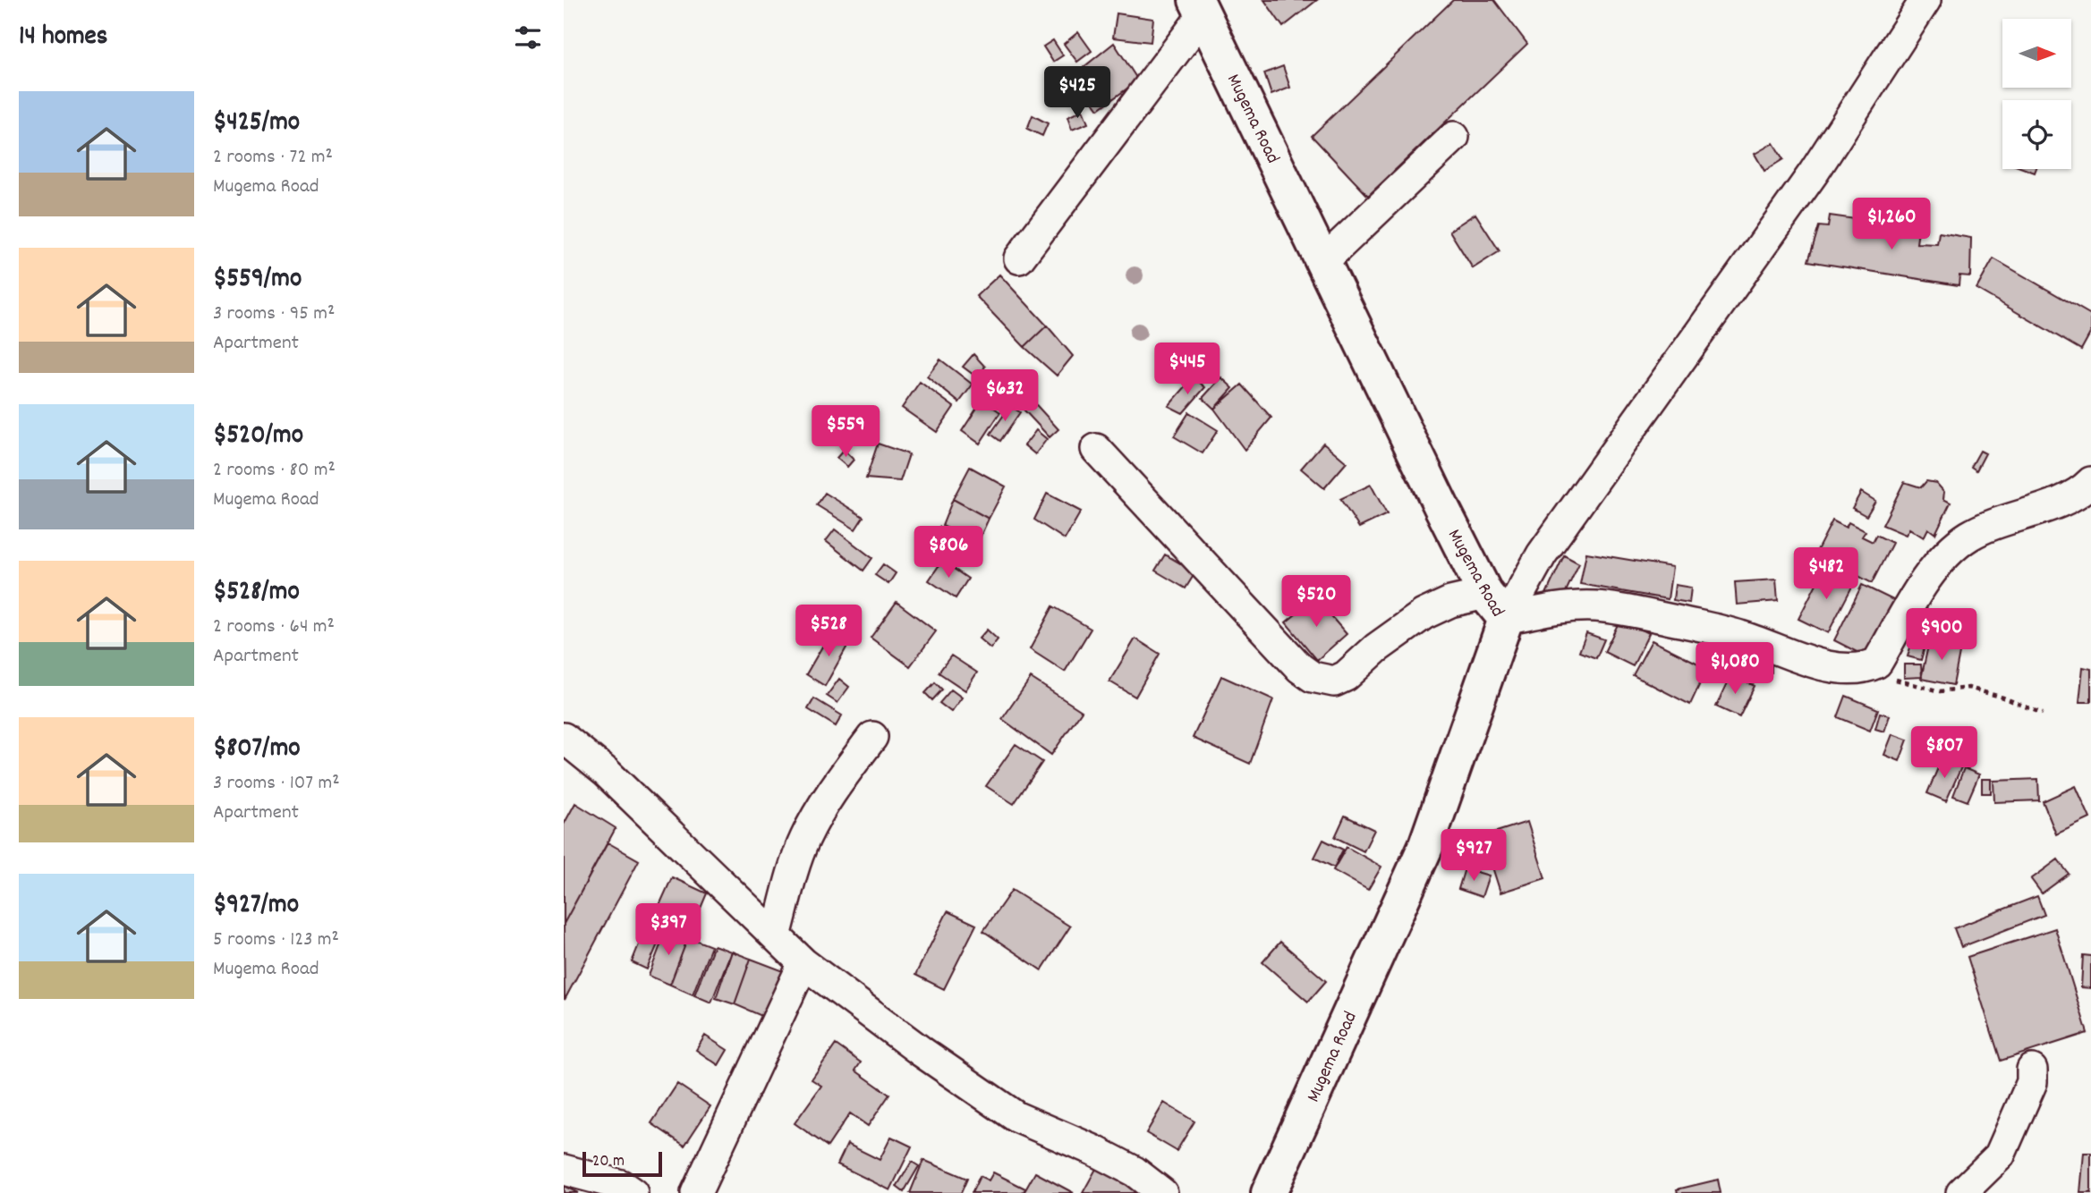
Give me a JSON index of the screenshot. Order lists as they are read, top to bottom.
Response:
{
  "streets": {
    "street": ["Mugema Road"]
  },
  "scale_bar": "20 m",
  "north": "right",
  "page": {
    "heading": "14 homes",
    "price": [
      "$425",
      "$1,260",
      "$445",
      "$632",
      "$559",
      "$806",
      "$482",
      "$520",
      "$528",
      "$900",
      "$1,080",
      "$807",
      "$927",
      "$397"
    ],
    "list": [
      {
        "name": "$425/mo",
        "note": "2 rooms · 72 m² · Mugema Road"
      },
      {
        "name": "$559/mo",
        "note": "3 rooms · 95 m² · Apartment"
      },
      {
        "name": "$520/mo",
        "note": "2 rooms · 80 m² · Mugema Road"
      },
      {
        "name": "$528/mo",
        "note": "2 rooms · 64 m² · Apartment"
      },
      {
        "name": "$807/mo",
        "note": "3 rooms · 107 m² · Apartment"
      },
      {
        "name": "$927/mo",
        "note": "5 rooms · 123 m² · Mugema Road"
      }
    ],
    "scale": "20 m"
  }
}
